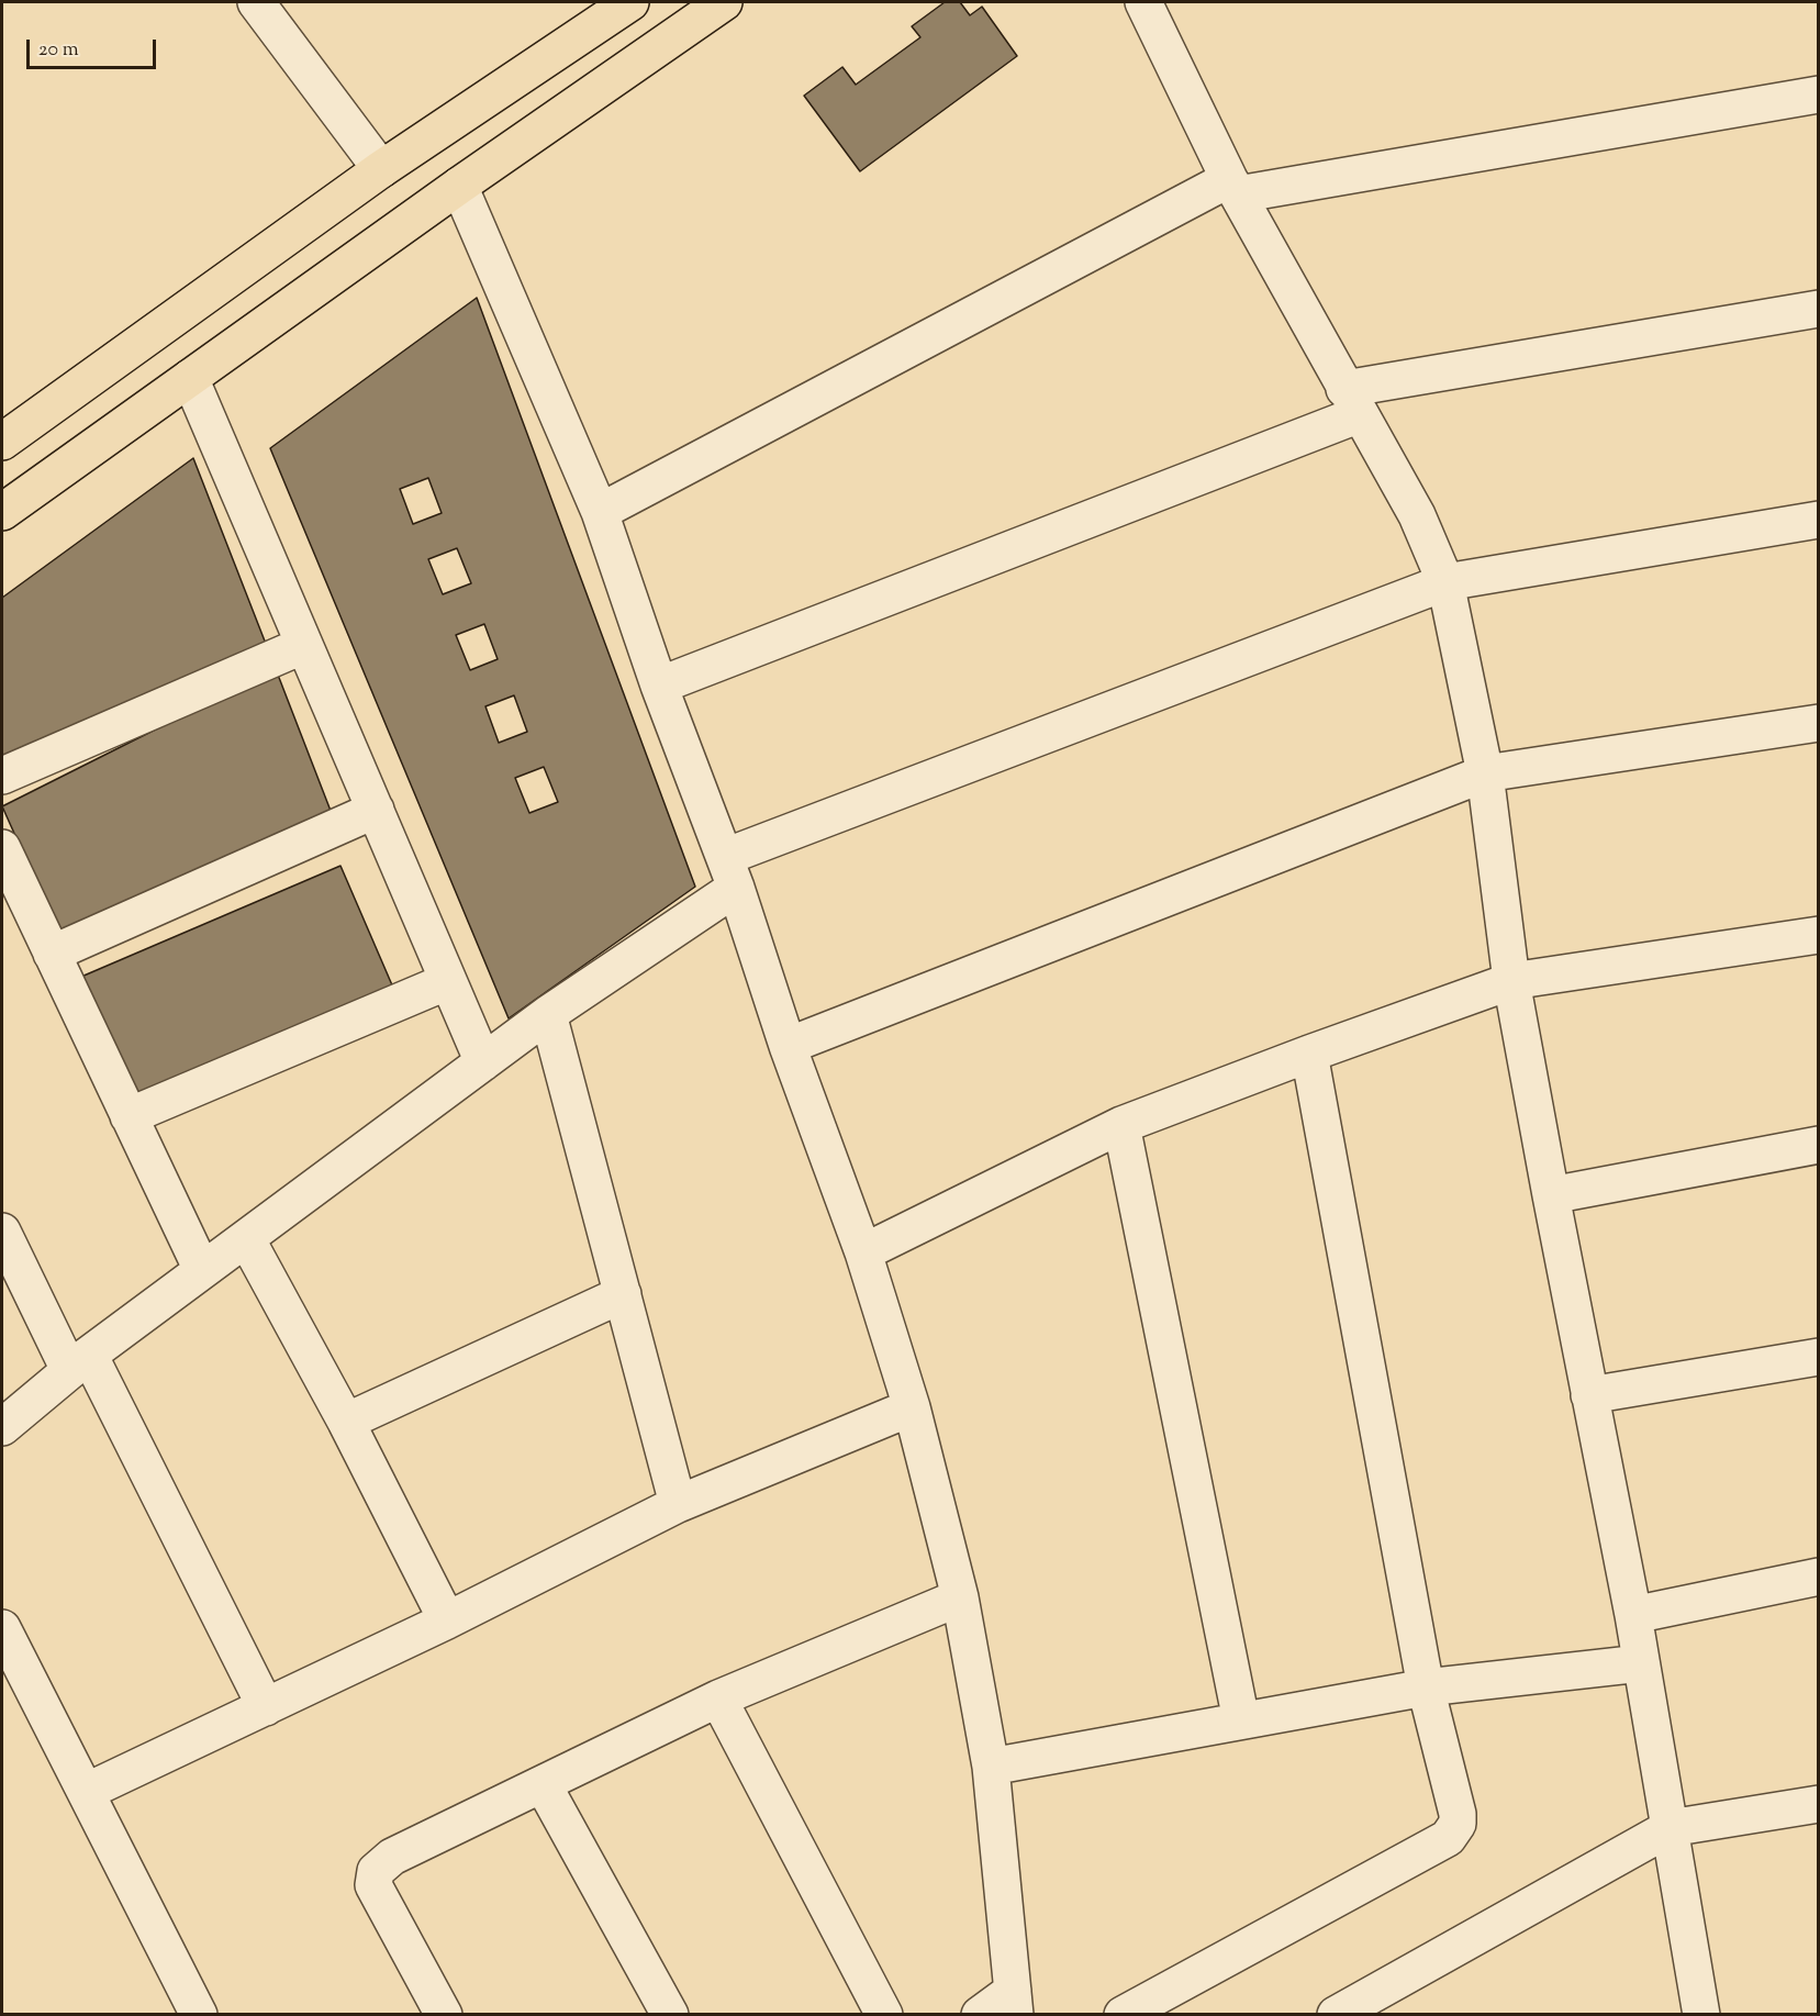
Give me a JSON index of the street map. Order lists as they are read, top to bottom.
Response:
{
  "scale_bar": "20 m"
}
